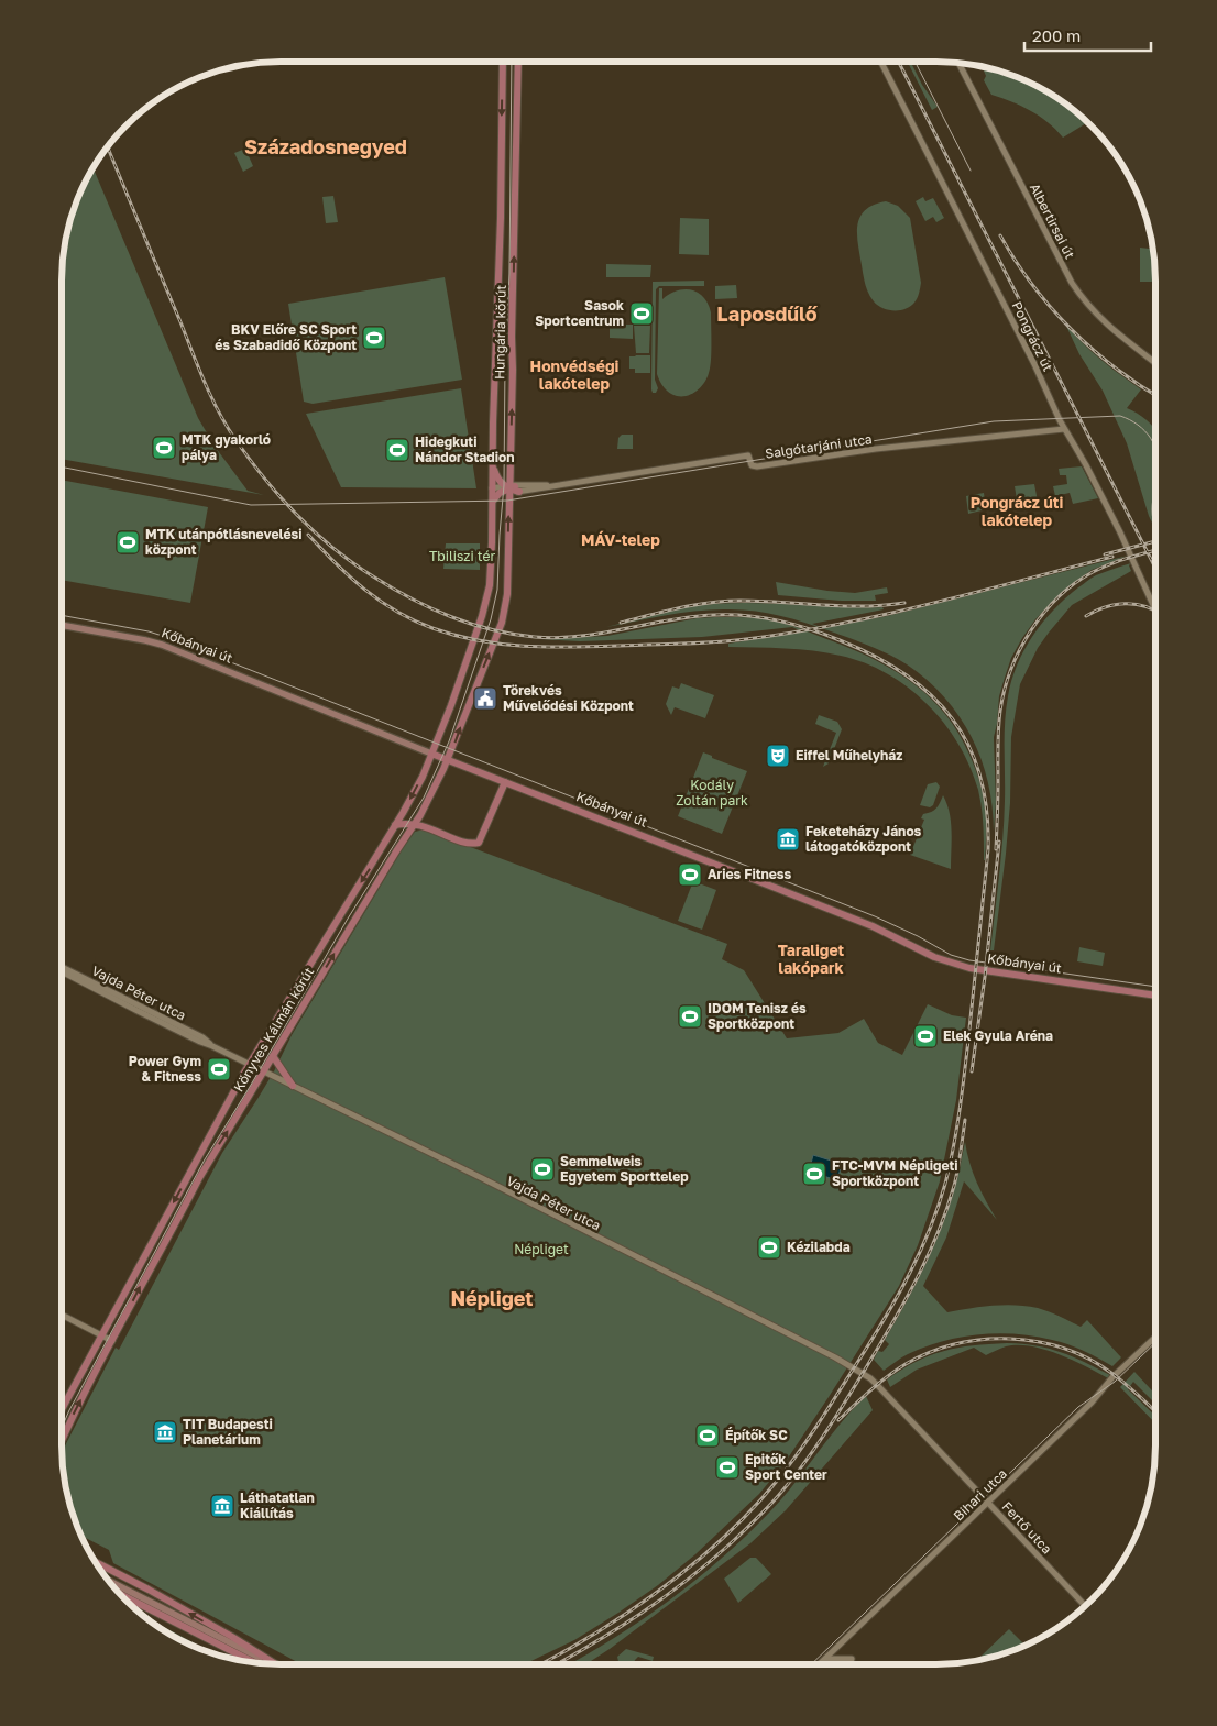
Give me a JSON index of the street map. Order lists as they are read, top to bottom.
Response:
{
  "streets": {
    "main road": ["Hungária körút", "Kőbányai út", "Könyves Kálmán körút"],
    "street": [
      "Albertirsai út",
      "Pongrácz út",
      "Salgótarjáni utca",
      "Vajda Péter utca",
      "Bihari utca",
      "Fertő utca"
    ]
  },
  "crossings": [
    ["Hungária körút", "Salgótarjáni utca"],
    ["Hungária körút", "Könyves Kálmán körút"],
    ["Pongrácz út", "Salgótarjáni utca"],
    ["Kőbányai út", "Könyves Kálmán körút"],
    ["Vajda Péter utca", "Könyves Kálmán körút"],
    ["Vajda Péter utca", "Fertő utca"],
    ["Bihari utca", "Fertő utca"]
  ],
  "districts": [
    "Századosnegyed",
    "Laposdűlő",
    "Honvédségi lakótelep",
    "Pongrácz úti lakótelep",
    "MÁV-telep",
    "Taraliget lakópark",
    "Népliget"
  ],
  "parks": ["Tbiliszi tér", "Kodály Zoltán park", "Népliget"],
  "places": {
    "sports": [
      "Sasok Sportcentrum",
      "BKV Előre SC Sport és Szabadidő Központ",
      "MTK gyakorló pálya",
      "Hidegkuti Nándor Stadion",
      "MTK utánpótlásnevelési központ",
      "Aries Fitness",
      "IDOM Tenisz és Sportközpont",
      "Elek Gyula Aréna",
      "Power Gym & Fitness",
      "Semmelweis Egyetem Sporttelep",
      "FTC-MVM Népligeti Sportközpont",
      "Kézilabda",
      "Építők SC",
      "Epitők Sport Center"
    ],
    "public building": ["Törekvés Művelődési Központ"],
    "theatre": ["Eiffel Műhelyház"],
    "museum": ["Feketeházy János látogatóközpont", "TIT Budapesti Planetárium", "Láthatatlan Kiállítás"]
  },
  "scale_bar": "200 m"
}
